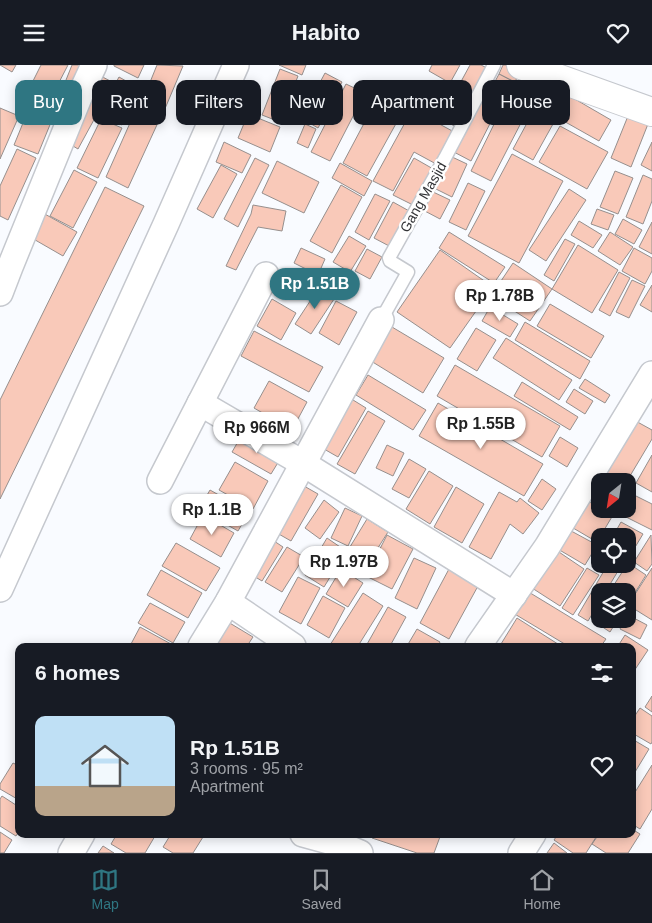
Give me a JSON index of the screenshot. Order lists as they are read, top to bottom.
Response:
{
  "streets": {
    "lane": ["Gang Masjid"]
  },
  "north": "bottom left",
  "page": {
    "header": "Habito",
    "chip": [
      "Buy",
      "Rent",
      "Filters",
      "New",
      "Apartment",
      "House"
    ],
    "price": [
      "Rp 1.51B",
      "Rp 1.78B",
      "Rp 1.55B",
      "Rp 966M",
      "Rp 1.1B",
      "Rp 1.97B"
    ],
    "heading": "6 homes",
    "list": [
      {
        "name": "Rp 1.51B",
        "note": "3 rooms · 95 m² · Apartment"
      }
    ],
    "tabs": ["Map", "Saved", "Home"]
  }
}
